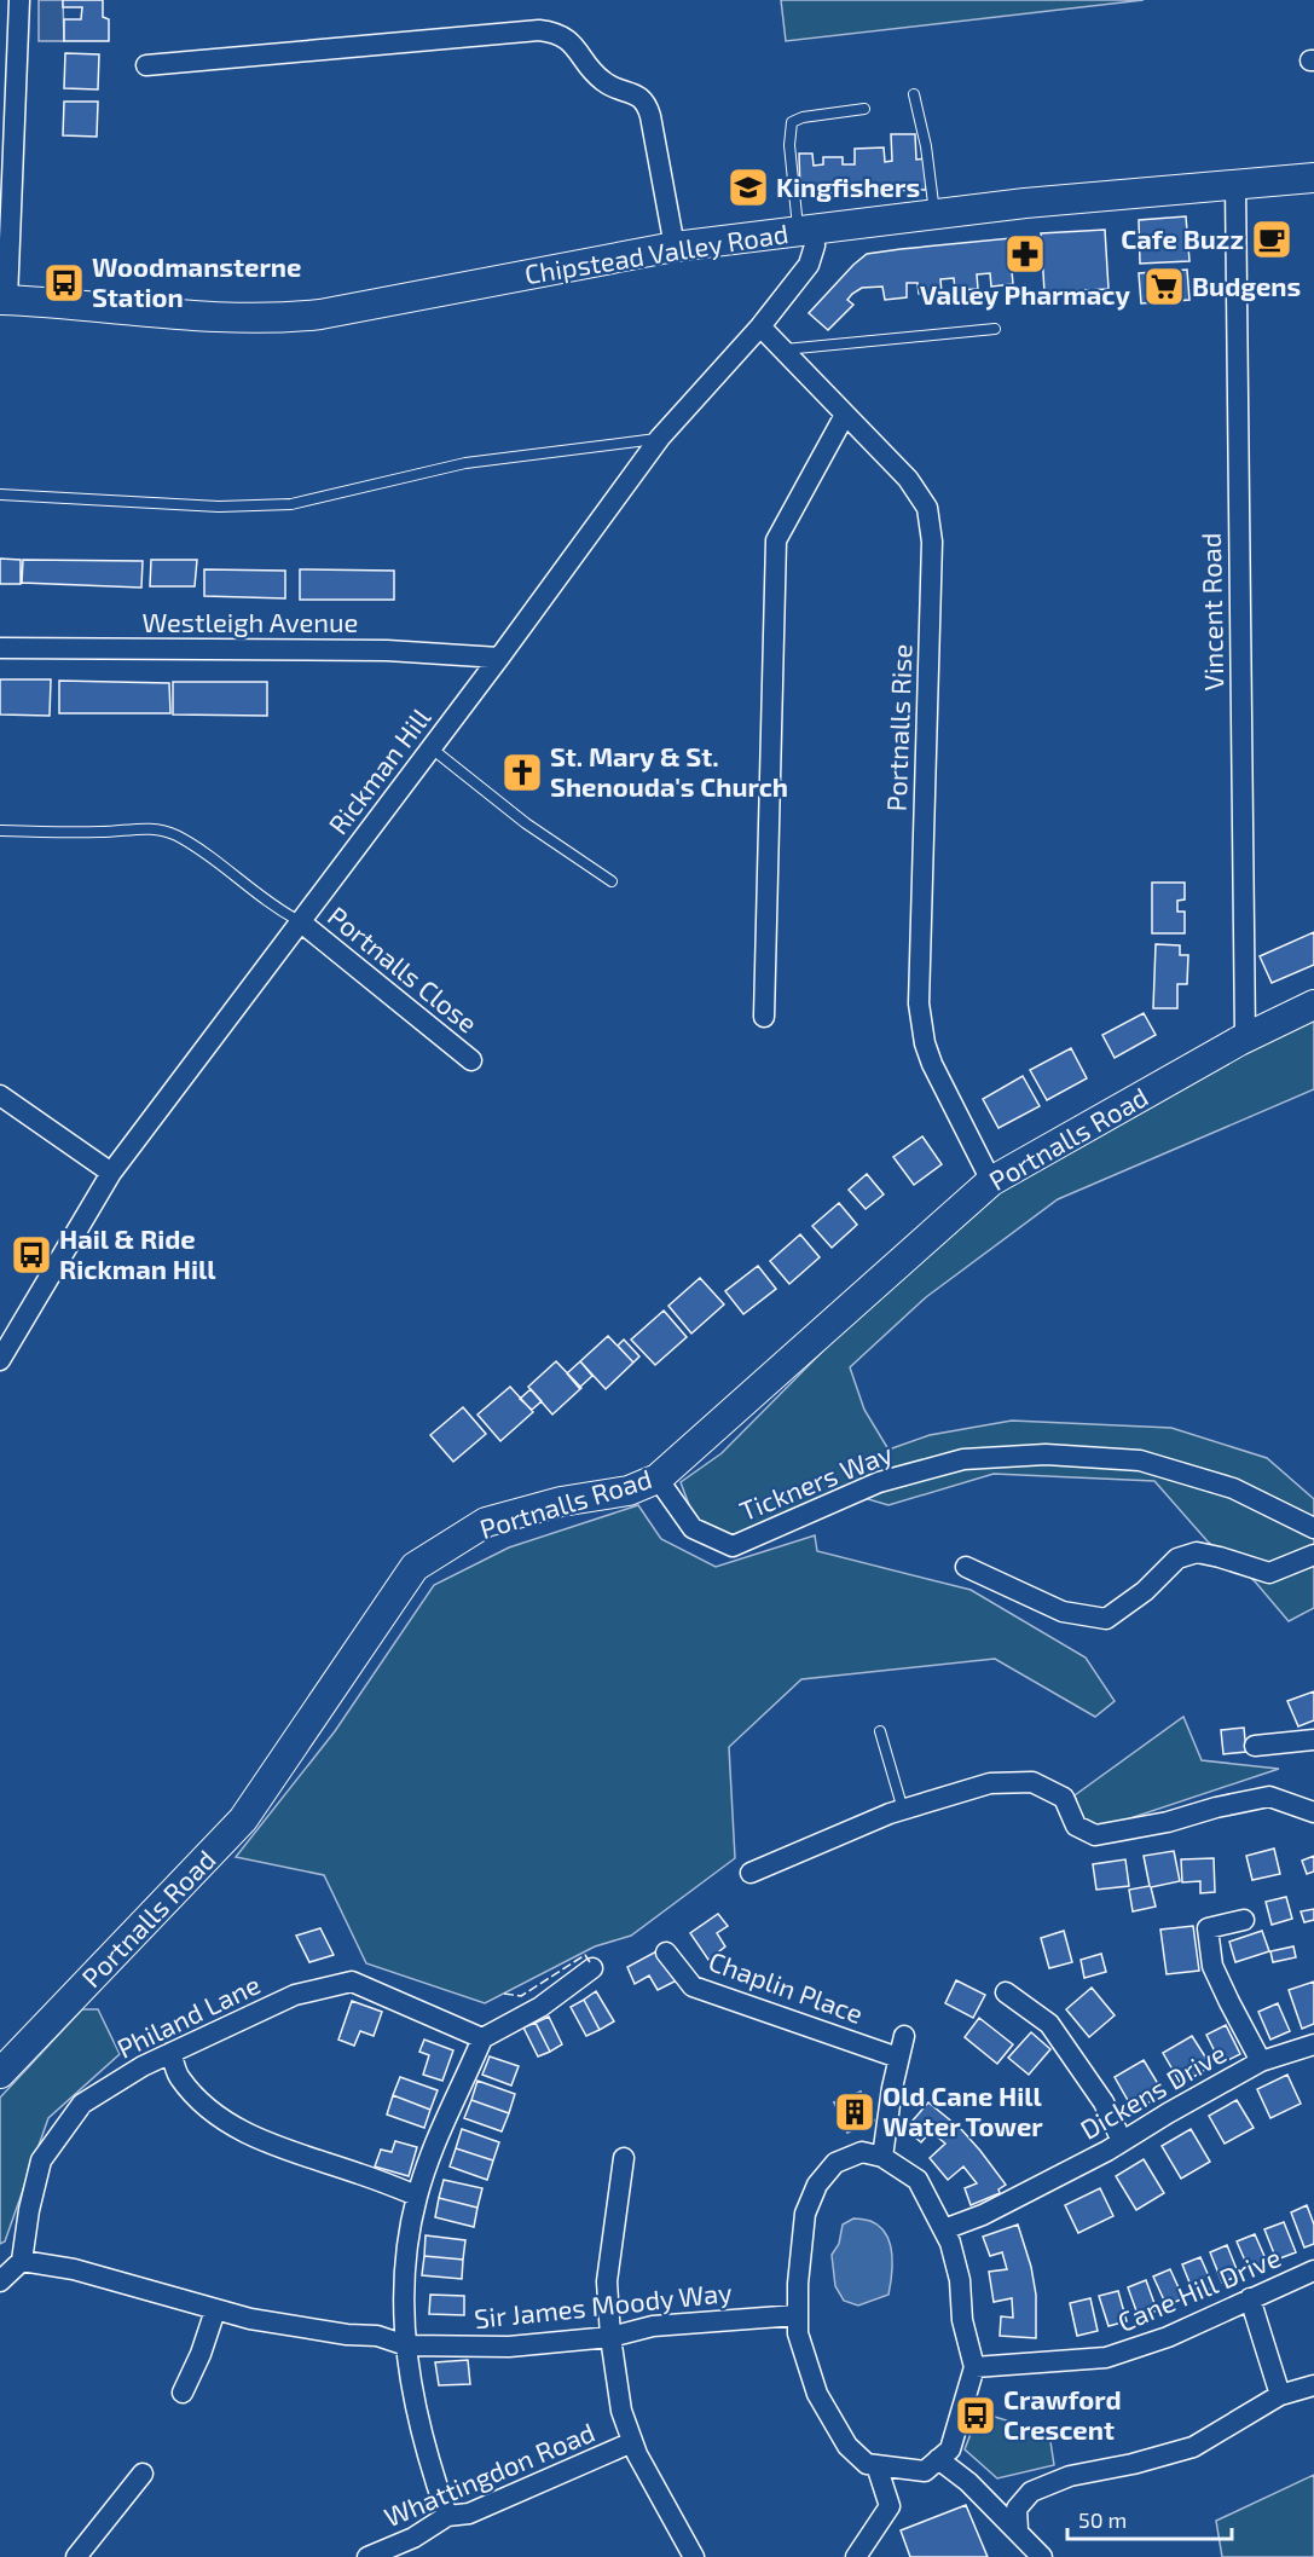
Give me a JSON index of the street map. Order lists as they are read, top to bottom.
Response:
{
  "streets": {
    "street": [
      "Chipstead Valley Road",
      "Vincent Road",
      "Westleigh Avenue",
      "Portnalls Rise",
      "Rickman Hill",
      "Portnalls Close",
      "Portnalls Road",
      "Tickners Way",
      "Chaplin Place",
      "Philand Lane",
      "Dickens Drive",
      "Cane Hill Drive",
      "Sir James Moody Way",
      "Whattingdon Road"
    ]
  },
  "crossings": [
    ["Chipstead Valley Road", "Vincent Road"],
    ["Chipstead Valley Road", "Rickman Hill"],
    ["Vincent Road", "Portnalls Road"],
    ["Westleigh Avenue", "Rickman Hill"],
    ["Portnalls Rise", "Rickman Hill"],
    ["Portnalls Rise", "Portnalls Road"],
    ["Rickman Hill", "Portnalls Close"],
    ["Portnalls Road", "Tickners Way"],
    ["Philand Lane", "Sir James Moody Way"]
  ],
  "places": {
    "school or university": ["Kingfishers"],
    "cafe": ["Cafe Buzz"],
    "pharmacy": ["Valley Pharmacy"],
    "bus stop": ["Woodmansterne Station", "Hail & Ride Rickman Hill", "Crawford Crescent"],
    "supermarket": ["Budgens"],
    "church": ["St. Mary & St. Shenouda's Church"],
    "building": ["Old Cane Hill Water Tower"]
  },
  "scale_bar": "50 m"
}
